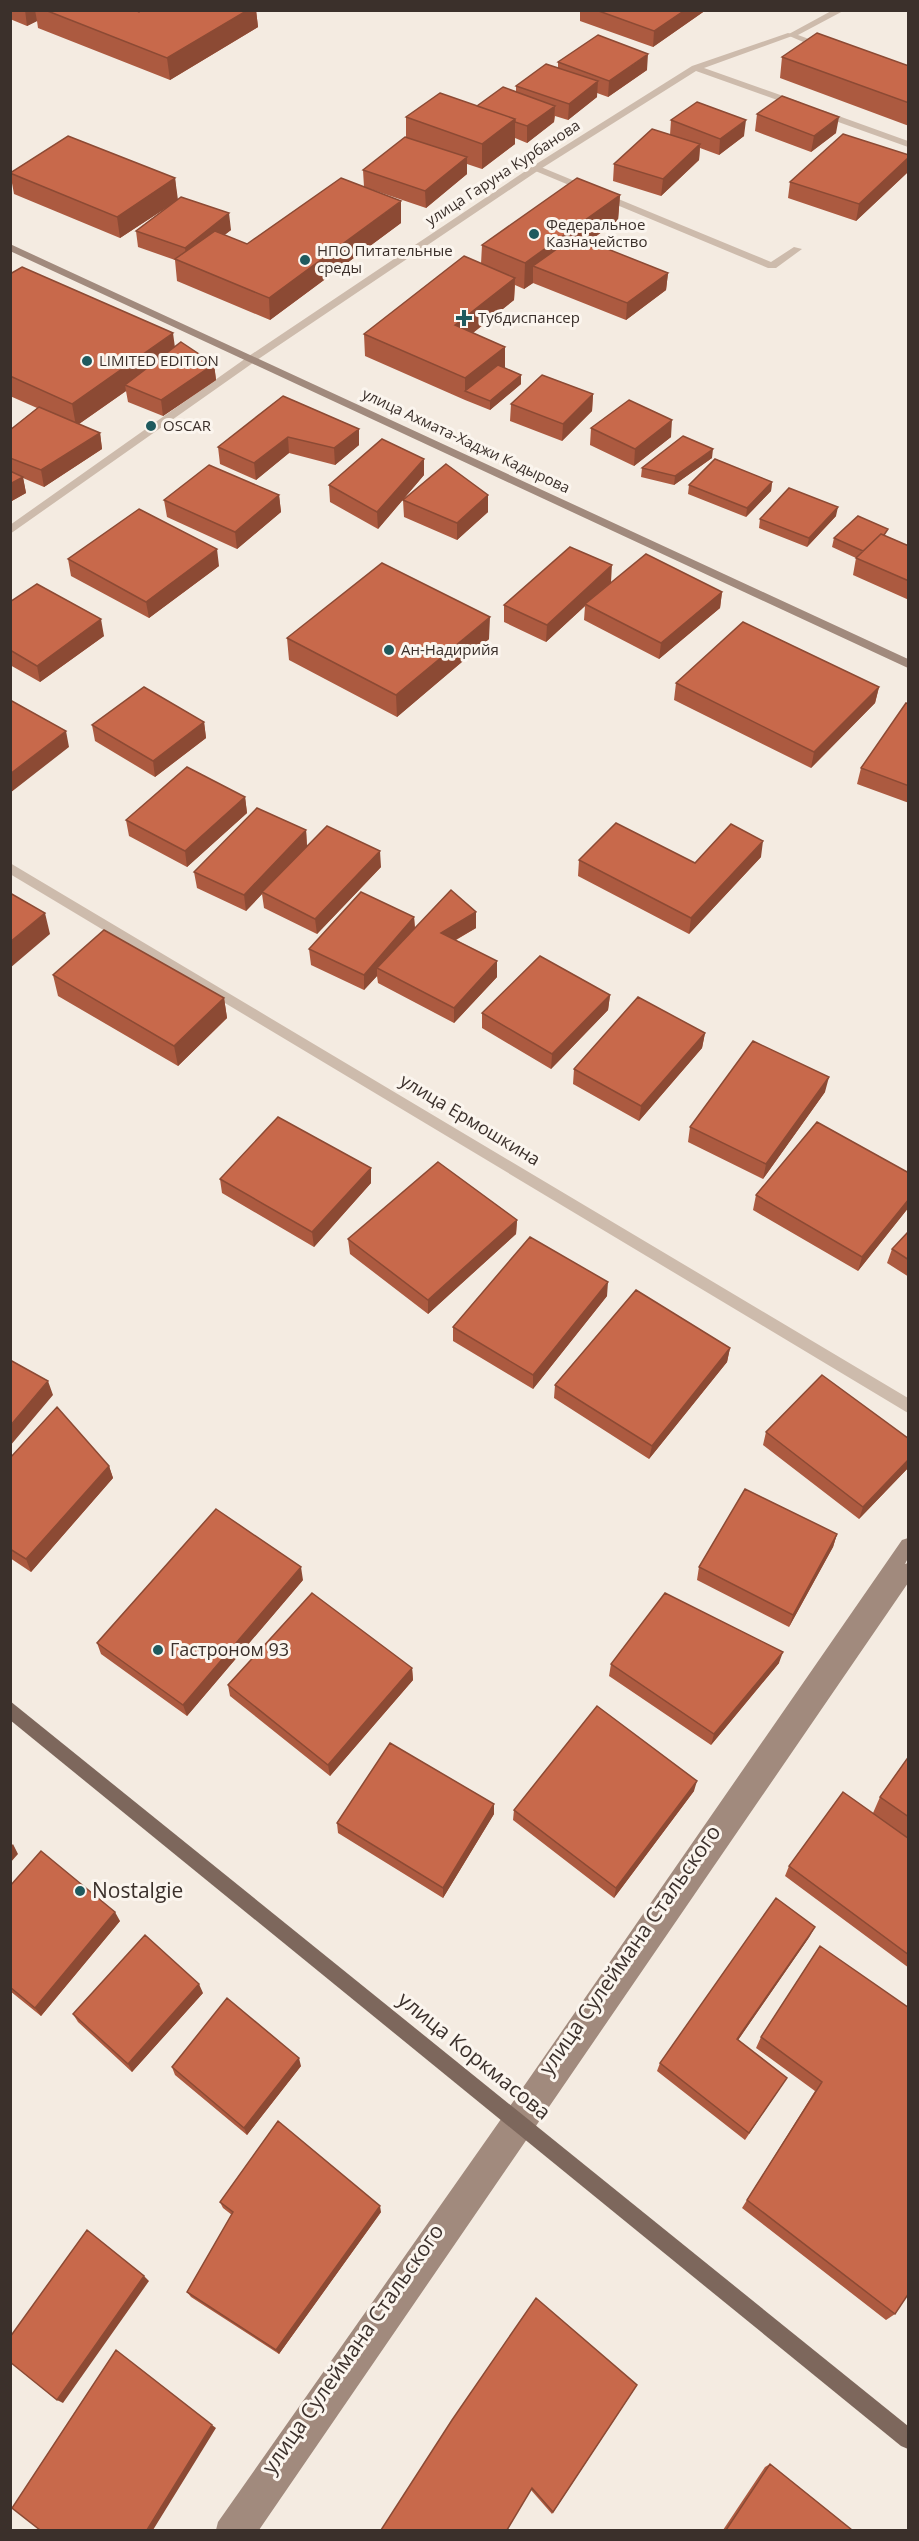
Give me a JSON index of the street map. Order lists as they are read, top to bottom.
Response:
{
  "streets": {
    "main road": ["улица Ахмата-Хаджи Кадырова", "улица Сулеймана Стальского", "улица Коркмасова"],
    "street": ["улица Гаруна Курбанова", "улица Ермошкина"]
  },
  "crossings": [
    ["улица Гаруна Курбанова", "улица Ахмата-Хаджи Кадырова"],
    ["улица Сулеймана Стальского", "улица Коркмасова"]
  ],
  "places": {
    "other": [
      "Федеральное Казначейство",
      "НПО Питательные среды",
      "LIMITED EDITION",
      "OSCAR",
      "Ан-Надирийя",
      "Гастроном 93",
      "Nostalgie"
    ],
    "health": ["Тубдиспансер"]
  }
}
